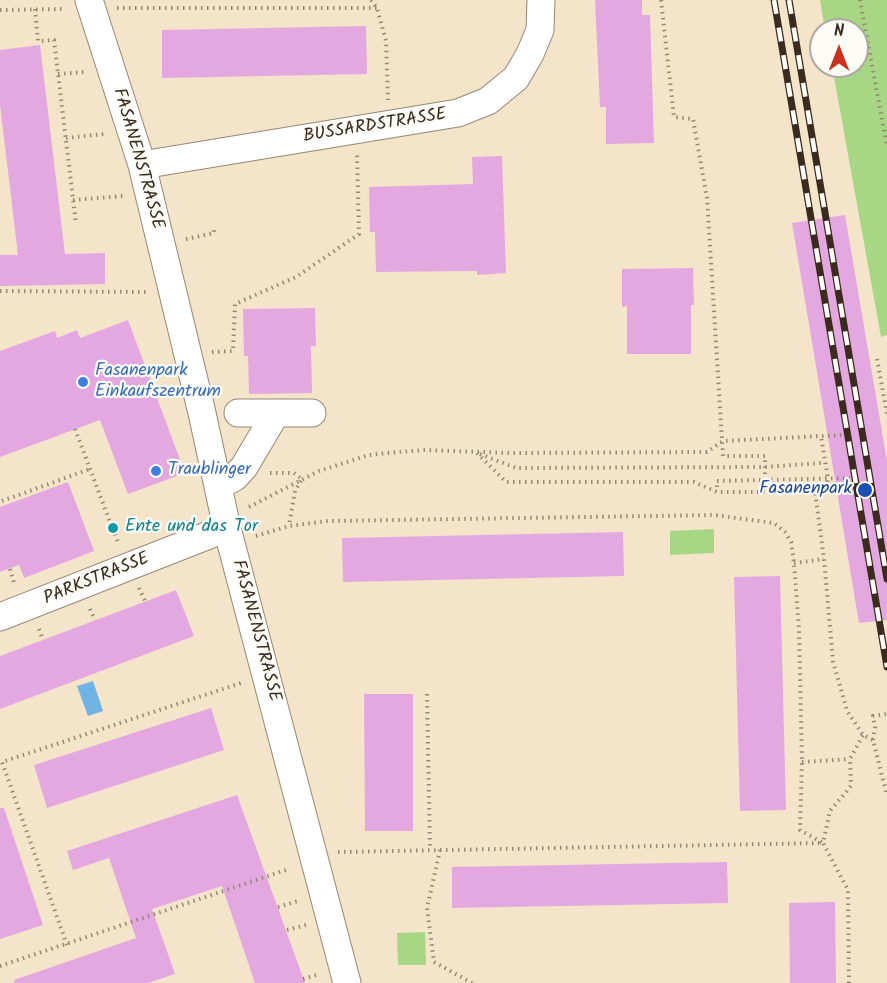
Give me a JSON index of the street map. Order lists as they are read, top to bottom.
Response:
{
  "streets": {
    "street": ["BUSSARDSTRASSE", "FASANENSTRASSE", "PARKSTRASSE"]
  },
  "crossings": [
    ["BUSSARDSTRASSE", "FASANENSTRASSE"],
    ["FASANENSTRASSE", "PARKSTRASSE"]
  ],
  "places": [
    "Fasanenpark Einkaufszentrum",
    "Traublinger",
    "Fasanenpark",
    "Ente und das Tor"
  ],
  "north": "top"
}
